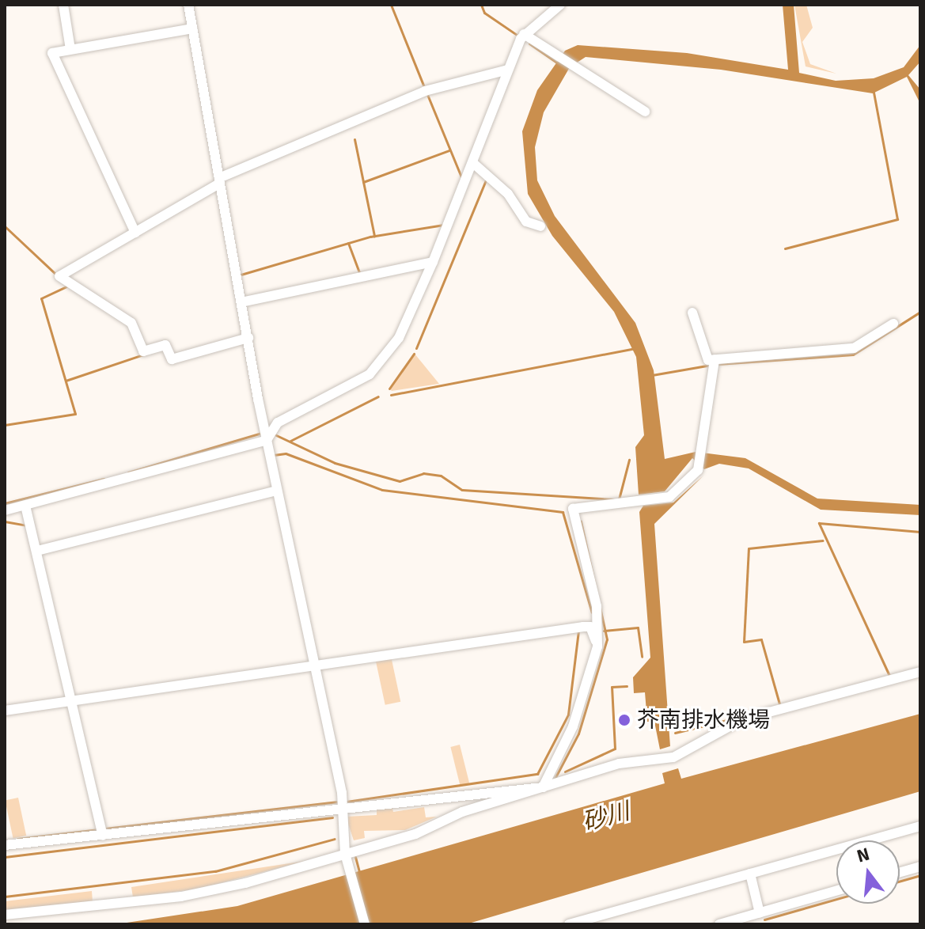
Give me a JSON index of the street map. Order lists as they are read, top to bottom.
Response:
{
  "water": ["砂川"],
  "places": ["芥南排水機場"],
  "north": "top"
}
